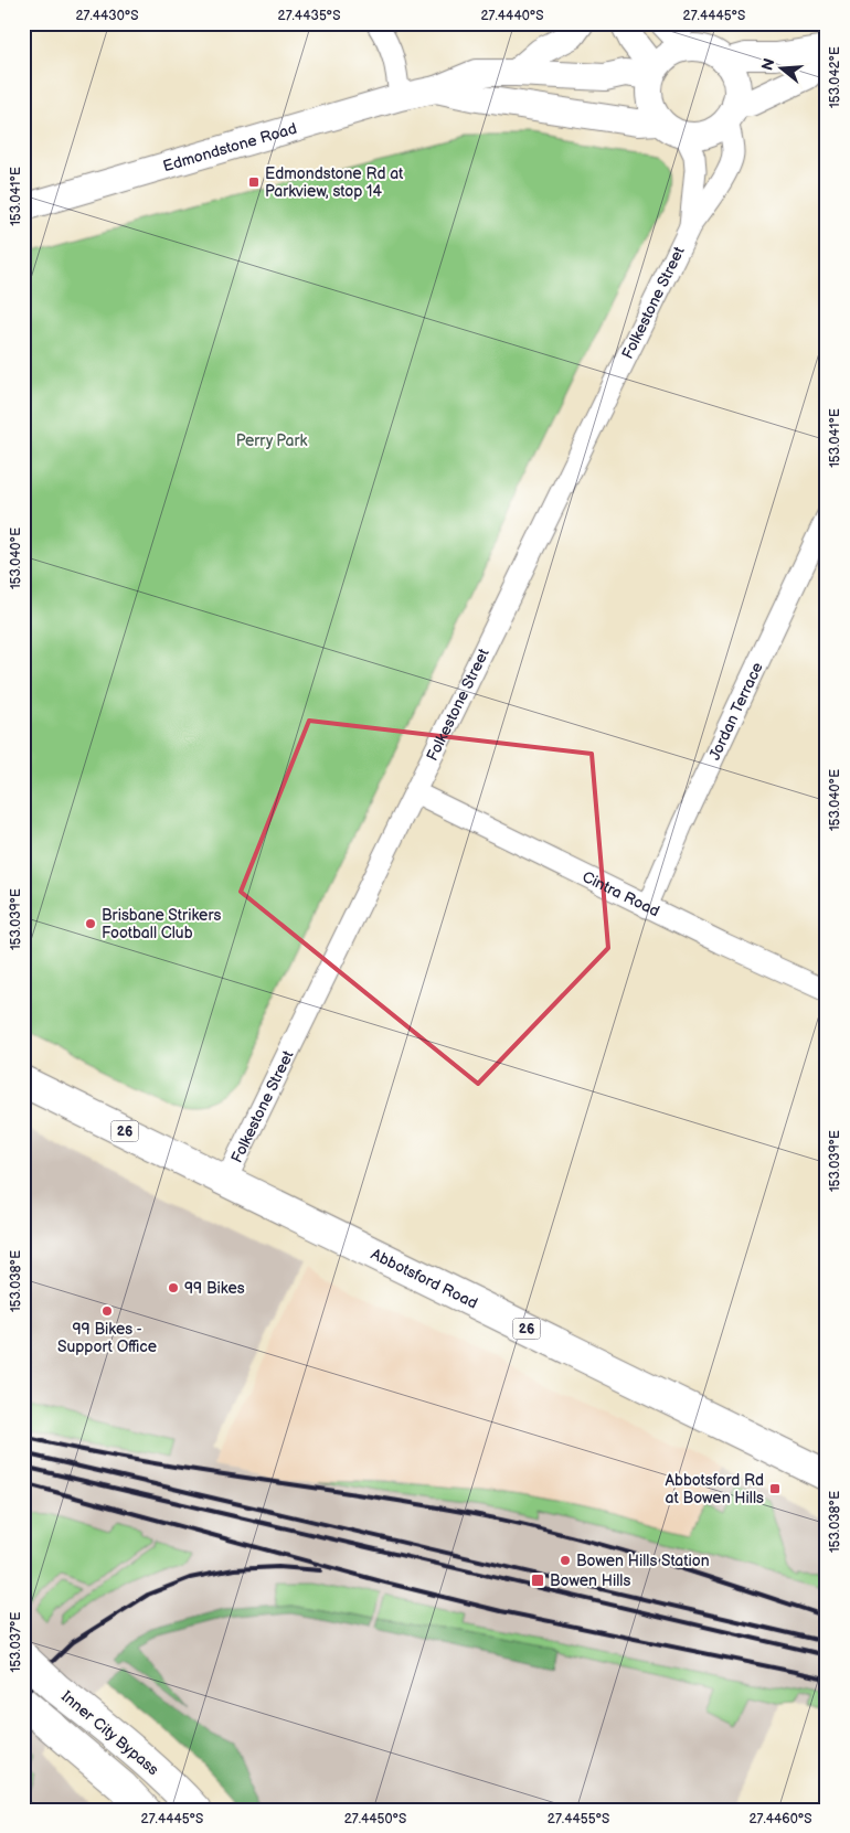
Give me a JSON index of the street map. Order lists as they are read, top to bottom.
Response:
{
  "streets": {
    "highway": ["26", "Abbotsford Road", "Inner City Bypass"],
    "street": [
      "Edmondstone Road",
      "Folkestone Street",
      "Jordan Terrace",
      "Cintra Road"
    ]
  },
  "crossings": [
    ["Edmondstone Road", "Folkestone Street"],
    ["Folkestone Street", "Cintra Road"],
    ["Folkestone Street", "Abbotsford Road"],
    ["Jordan Terrace", "Cintra Road"]
  ],
  "parks": ["Perry Park"],
  "places": {
    "transit": ["Edmondstone Rd at Parkview, stop 14", "Abbotsford Rd at Bowen Hills", "Bowen Hills"],
    "other": [
      "Brisbane Strikers Football Club",
      "99 Bikes",
      "99 Bikes - Support Office",
      "Bowen Hills Station"
    ]
  },
  "north": "left",
  "coordinates": [
    "27.4430°S",
    "27.4435°S",
    "27.4440°S",
    "27.4445°S",
    "153.042°E",
    "153.041°E",
    "153.040°E",
    "153.039°E",
    "153.038°E",
    "153.037°E",
    "27.4450°S",
    "27.4455°S",
    "27.4460°S"
  ]
}
